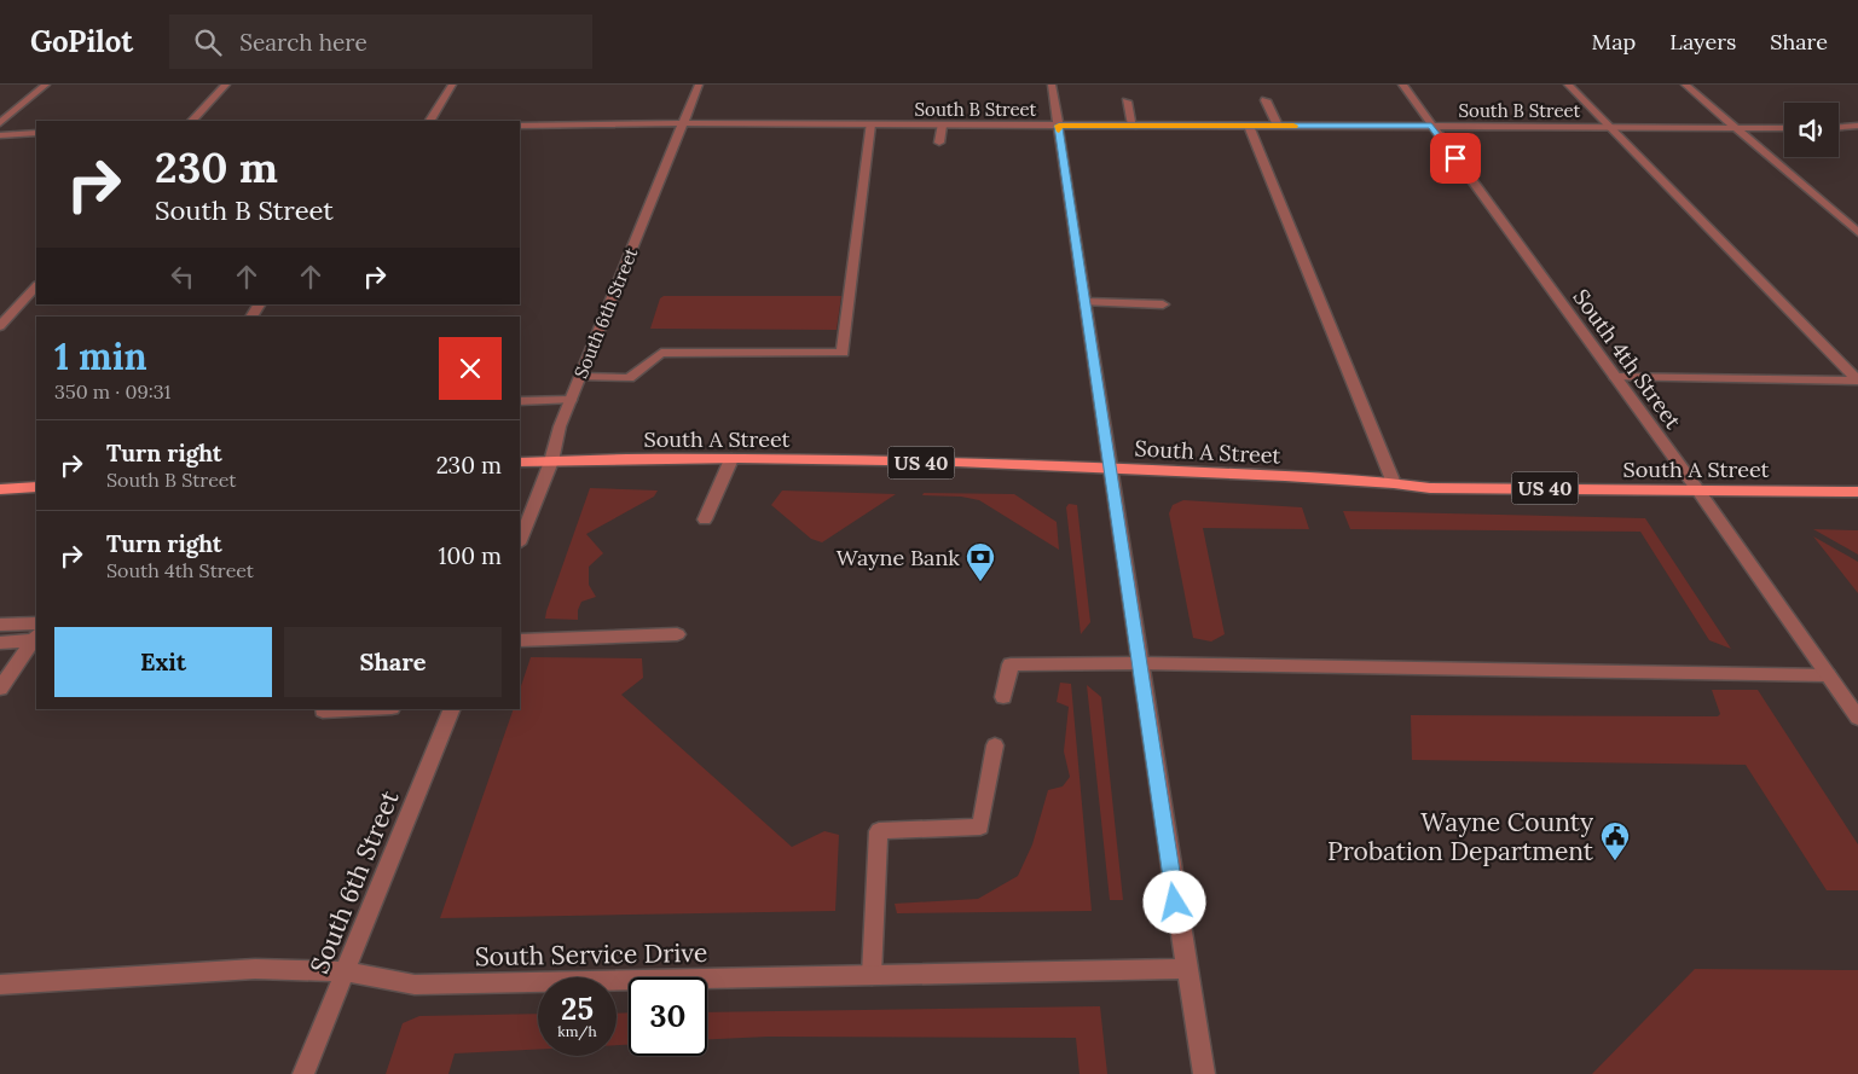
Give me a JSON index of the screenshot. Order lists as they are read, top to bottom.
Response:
{
  "streets": {
    "main road": ["South A Street", "US 40"],
    "street": [
      "South B Street",
      "South 6th Street",
      "South 4th Street",
      "South Service Drive"
    ]
  },
  "crossings": [
    ["South B Street", "South 6th Street"],
    ["South B Street", "South 4th Street"],
    ["South 6th Street", "South A Street"],
    ["South 6th Street", "South Service Drive"],
    ["South 4th Street", "South A Street"]
  ],
  "places": {
    "bank": ["Wayne Bank"],
    "public building": ["Wayne County Probation Department"]
  },
  "page": {
    "header": "GoPilot",
    "search": "Search here",
    "nav": ["Map", "Layers", "Share"],
    "turn": ["230 m", "South B Street"],
    "heading": ["1 min", "350 m · 09:31"],
    "list": [
      {
        "name": "Turn right",
        "note": "South B Street",
        "value": "230 m"
      },
      {
        "name": "Turn right",
        "note": "South 4th Street",
        "value": "100 m"
      }
    ],
    "buttons": ["Exit", "Share"],
    "speed": "25 km/h",
    "limit": "30"
  }
}
